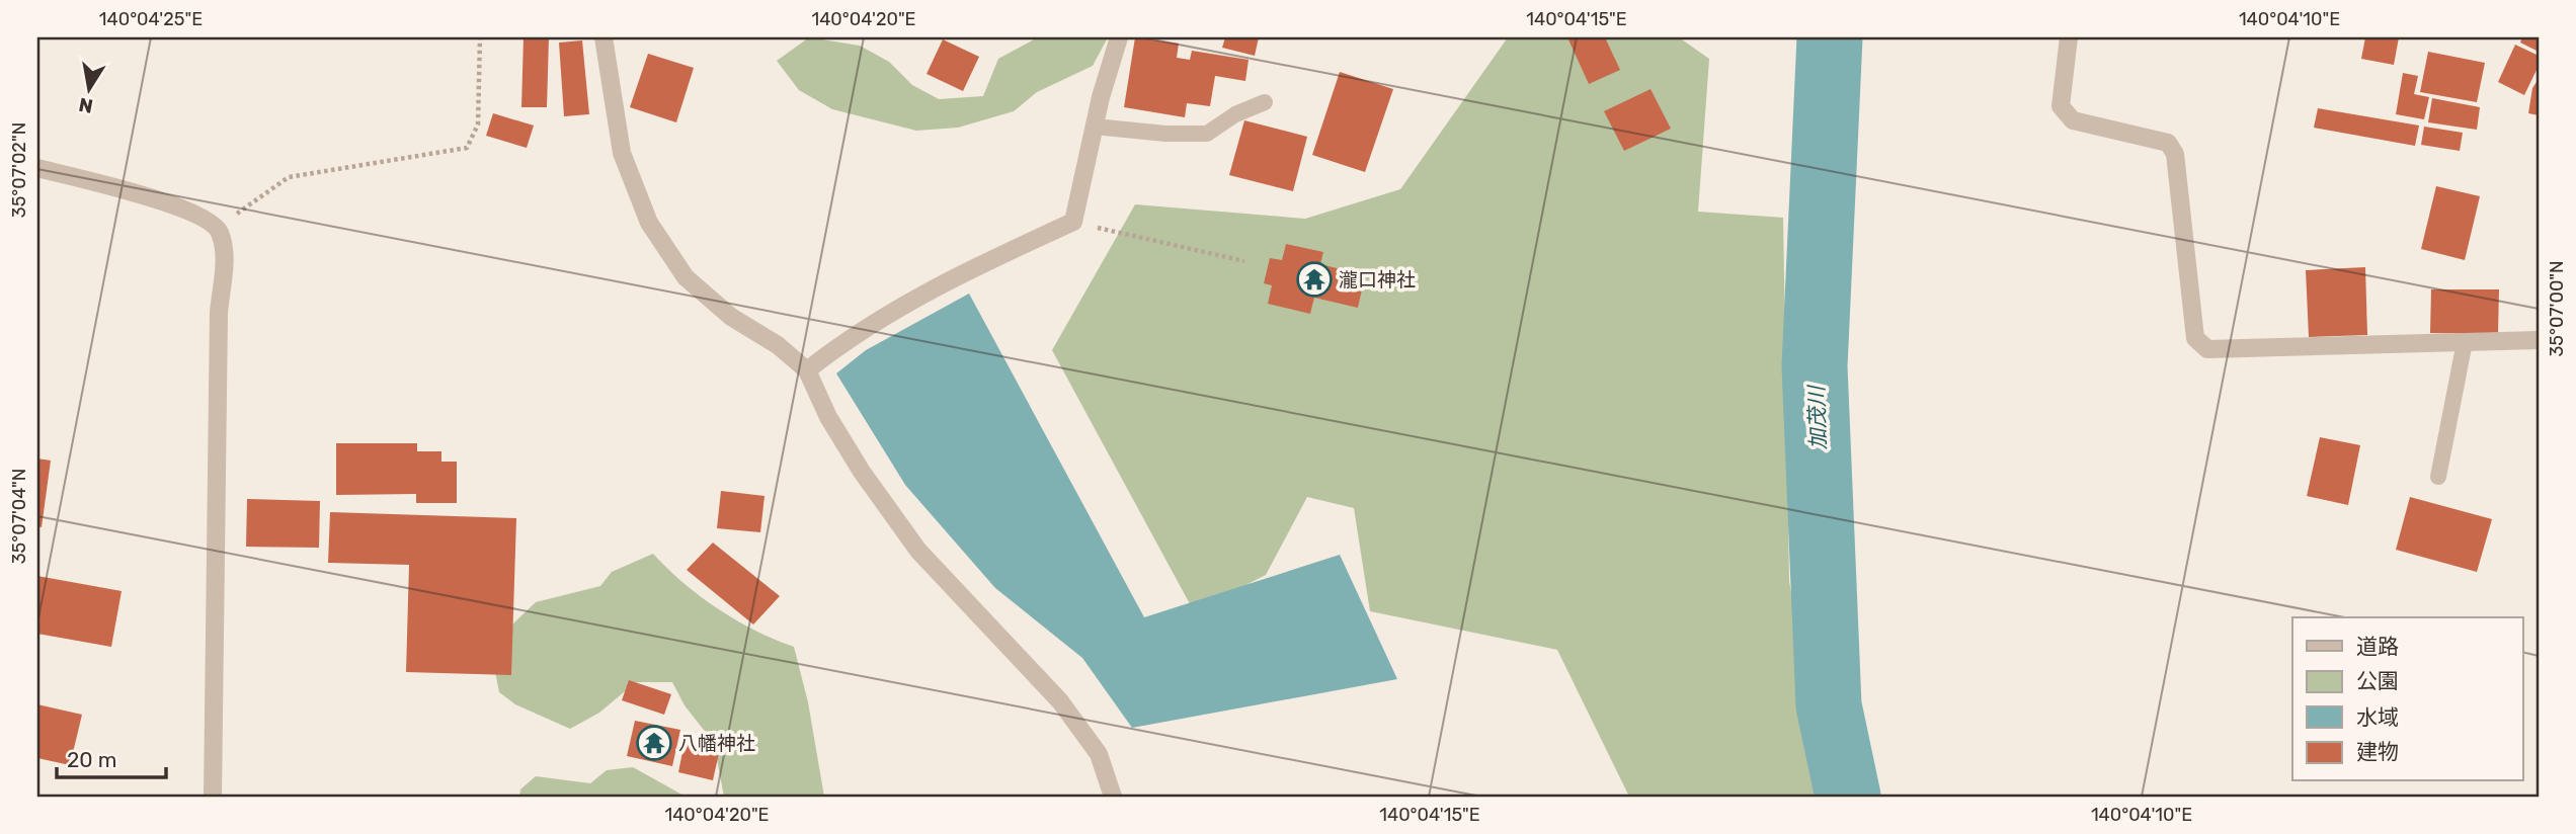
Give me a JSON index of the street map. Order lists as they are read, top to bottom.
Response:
{
  "water": ["加茂川"],
  "places": {
    "temple": ["瀧口神社", "八幡神社"]
  },
  "legend": [
    "道路",
    "公園",
    "水域",
    "建物"
  ],
  "scale_bar": "20 m",
  "north": "bottom",
  "coordinates": [
    "140°04'25\"E",
    "140°04'20\"E",
    "140°04'15\"E",
    "140°04'10\"E",
    "35°07'02\"N",
    "35°07'00\"N",
    "35°07'04\"N"
  ]
}
